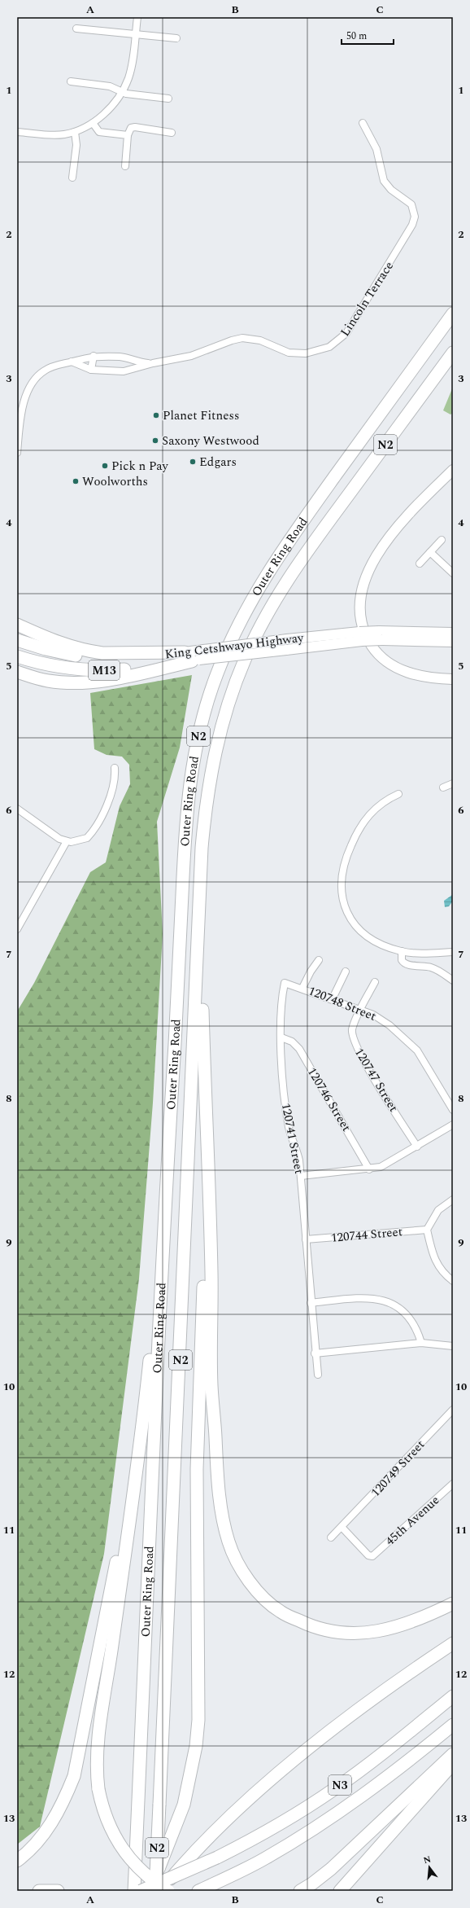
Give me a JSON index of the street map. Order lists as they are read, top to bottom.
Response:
{
  "streets": {
    "highway": [
      "N2",
      "Outer Ring Road",
      "King Cetshwayo Highway",
      "M13",
      "N3"
    ],
    "street": [
      "Lincoln Terrace",
      "120748 Street",
      "120747 Street",
      "120746 Street",
      "120741 Street",
      "120744 Street",
      "120749 Street",
      "45th Avenue"
    ]
  },
  "crossings": [
    ["120748 Street", "120747 Street"],
    ["120748 Street", "120741 Street"],
    ["120746 Street", "120741 Street"],
    ["120741 Street", "120744 Street"],
    ["120749 Street", "45th Avenue"]
  ],
  "places": [
    "Planet Fitness",
    "Saxony Westwood",
    "Edgars",
    "Pick n Pay",
    "Woolworths"
  ],
  "scale_bar": "50 m",
  "north": "top",
  "grid": {
    "columns": ["A", "B", "C"],
    "rows": [
      "1",
      "2",
      "3",
      "4",
      "5",
      "6",
      "7",
      "8",
      "9",
      "10",
      "11",
      "12",
      "13"
    ]
  }
}
